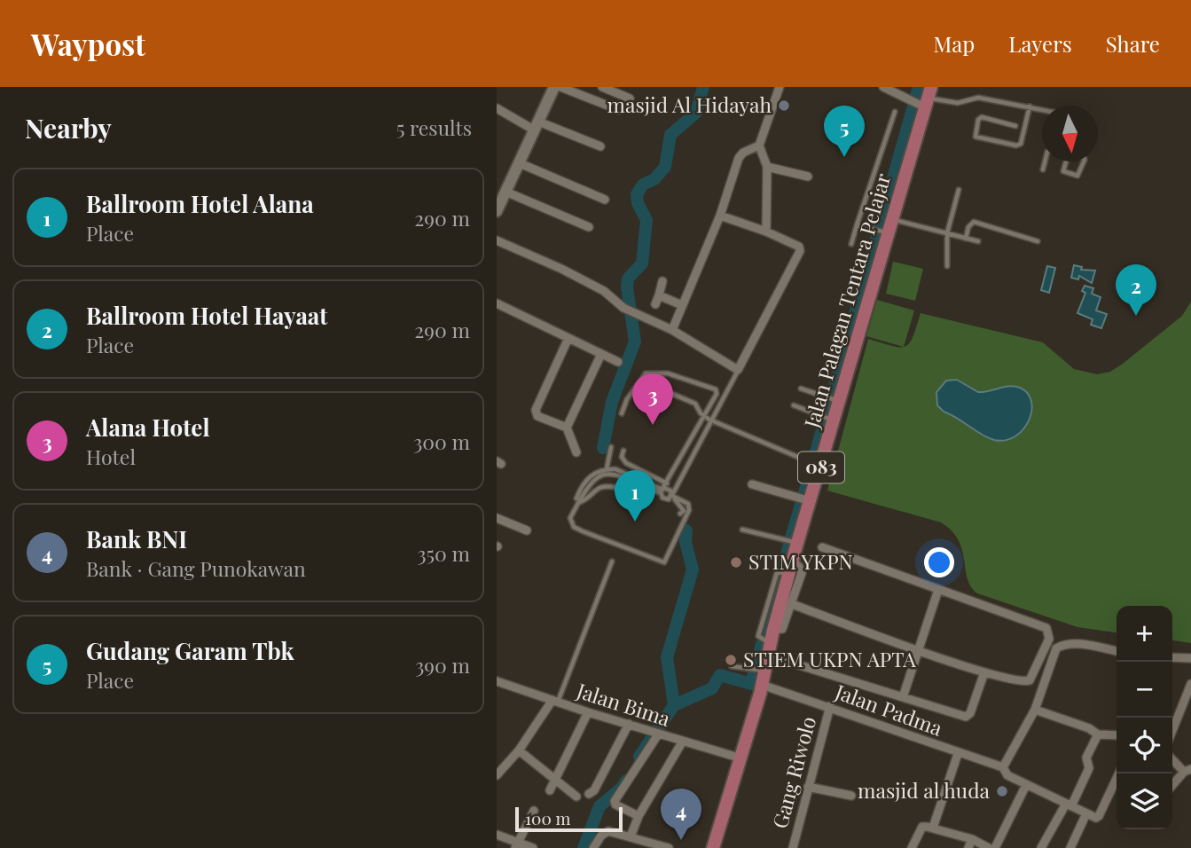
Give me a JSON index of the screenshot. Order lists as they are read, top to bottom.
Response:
{
  "streets": {
    "main road": ["Jalan Palagan Tentara Pelajar", "083"],
    "street": ["Jalan Bima", "Jalan Padma", "Gang Riwolo"]
  },
  "crossings": [
    ["Jalan Palagan Tentara Pelajar", "Jalan Bima"],
    ["Jalan Palagan Tentara Pelajar", "Jalan Padma"],
    ["Jalan Padma", "Gang Riwolo"]
  ],
  "places": [
    "masjid Al Hidayah",
    "STIM YKPN",
    "STIEM UKPN APTA",
    "masjid al huda"
  ],
  "scale_bar": "100 m",
  "north": "bottom",
  "page": {
    "header": "Waypost",
    "nav": ["Map", "Layers", "Share"],
    "heading": ["Nearby", "5 results"],
    "pins": [
      "5",
      "2",
      "3",
      "1",
      "4"
    ],
    "list": [
      {
        "mark": "1",
        "name": "Ballroom Hotel Alana",
        "note": "Place",
        "value": "290 m"
      },
      {
        "mark": "2",
        "name": "Ballroom Hotel Hayaat",
        "note": "Place",
        "value": "290 m"
      },
      {
        "mark": "3",
        "name": "Alana Hotel",
        "note": "Hotel",
        "value": "300 m"
      },
      {
        "mark": "4",
        "name": "Bank BNI",
        "note": "Bank · Gang Punokawan",
        "value": "350 m"
      },
      {
        "mark": "5",
        "name": "Gudang Garam Tbk",
        "note": "Place",
        "value": "390 m"
      }
    ],
    "map_buttons": ["+", "−"],
    "scale": "100 m"
  }
}
